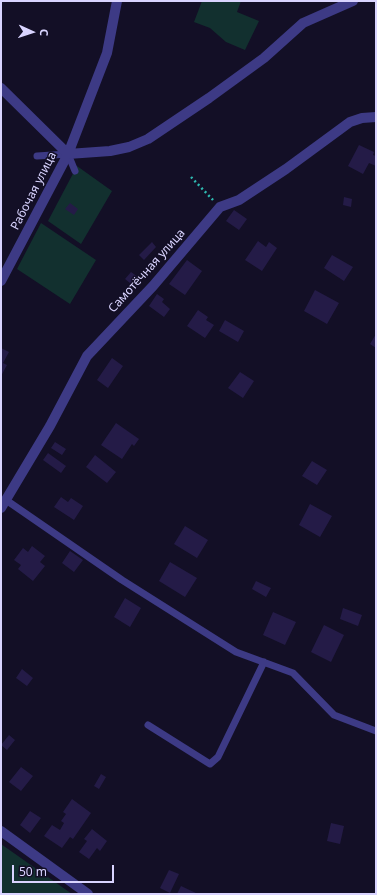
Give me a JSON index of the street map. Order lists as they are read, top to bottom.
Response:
{
  "streets": {
    "street": ["Рабочая улица", "Самотёчная улица"]
  },
  "scale_bar": "50 m",
  "north": "right"
}
